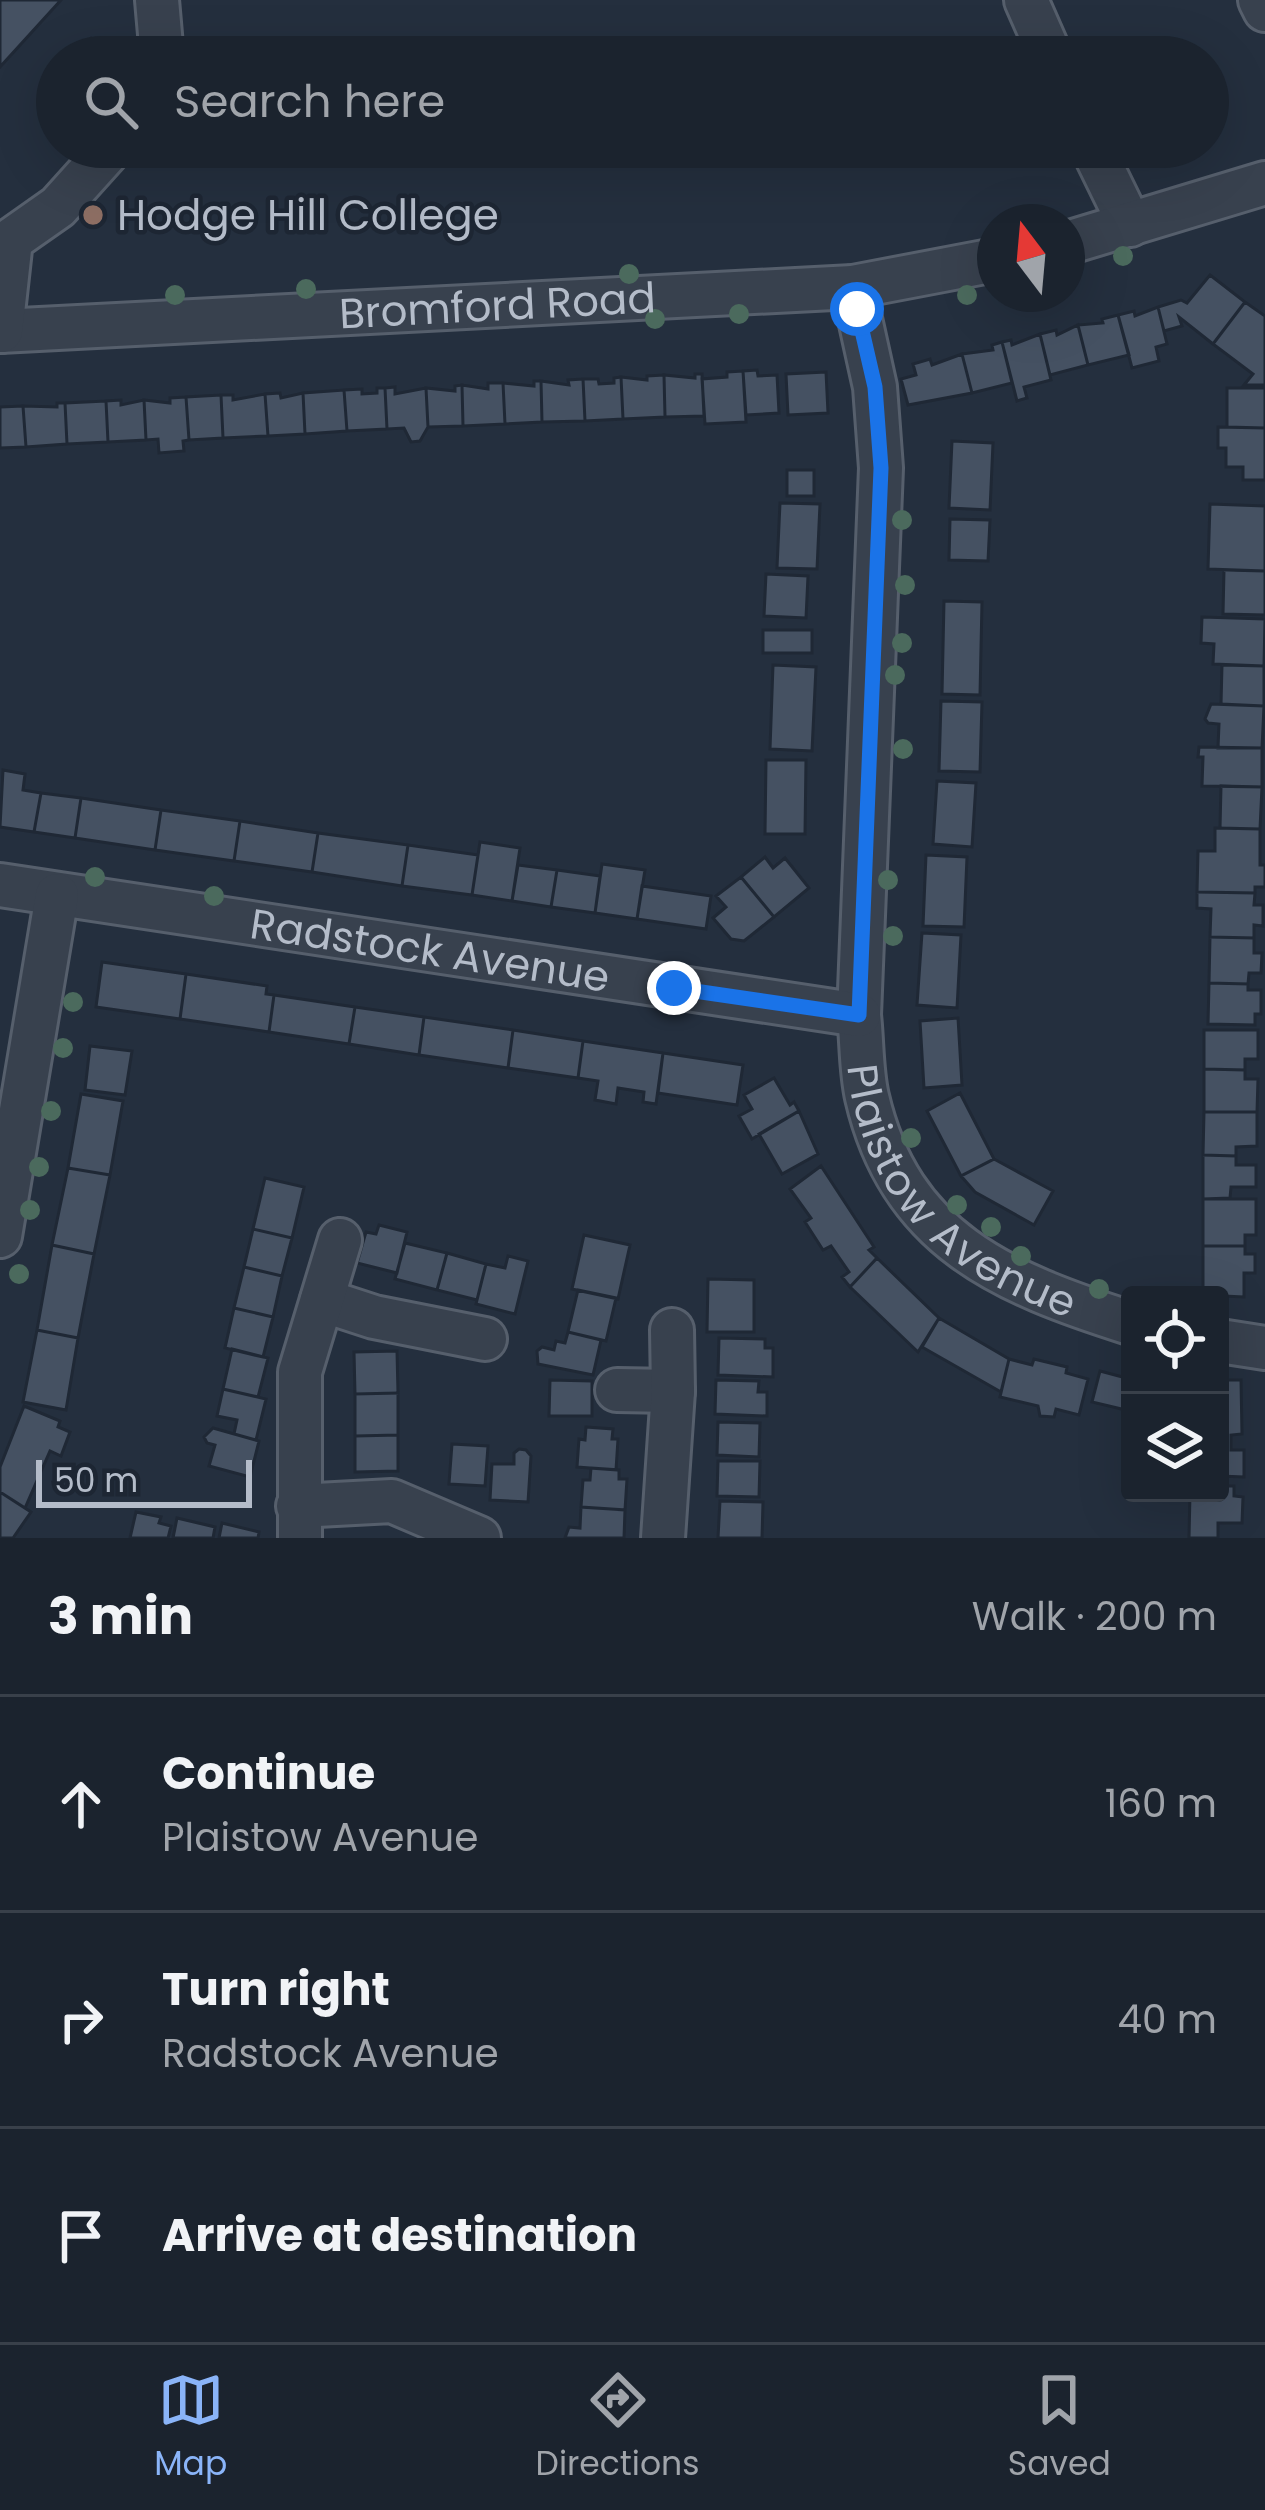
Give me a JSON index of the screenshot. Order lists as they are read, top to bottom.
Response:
{
  "streets": {
    "street": ["Bromford Road", "Radstock Avenue", "Plaistow Avenue"]
  },
  "crossings": [
    ["Bromford Road", "Plaistow Avenue"],
    ["Radstock Avenue", "Plaistow Avenue"]
  ],
  "places": ["Hodge Hill College"],
  "scale_bar": "50 m",
  "north": "top",
  "page": {
    "search": "Search here",
    "scale": "50 m",
    "heading": ["3 min", "Walk · 200 m"],
    "list": [
      ["Continue", "Plaistow Avenue", "160 m"],
      ["Turn right", "Radstock Avenue", "40 m"],
      "Arrive at destination"
    ],
    "nav": ["Map", "Directions", "Saved"]
  }
}
